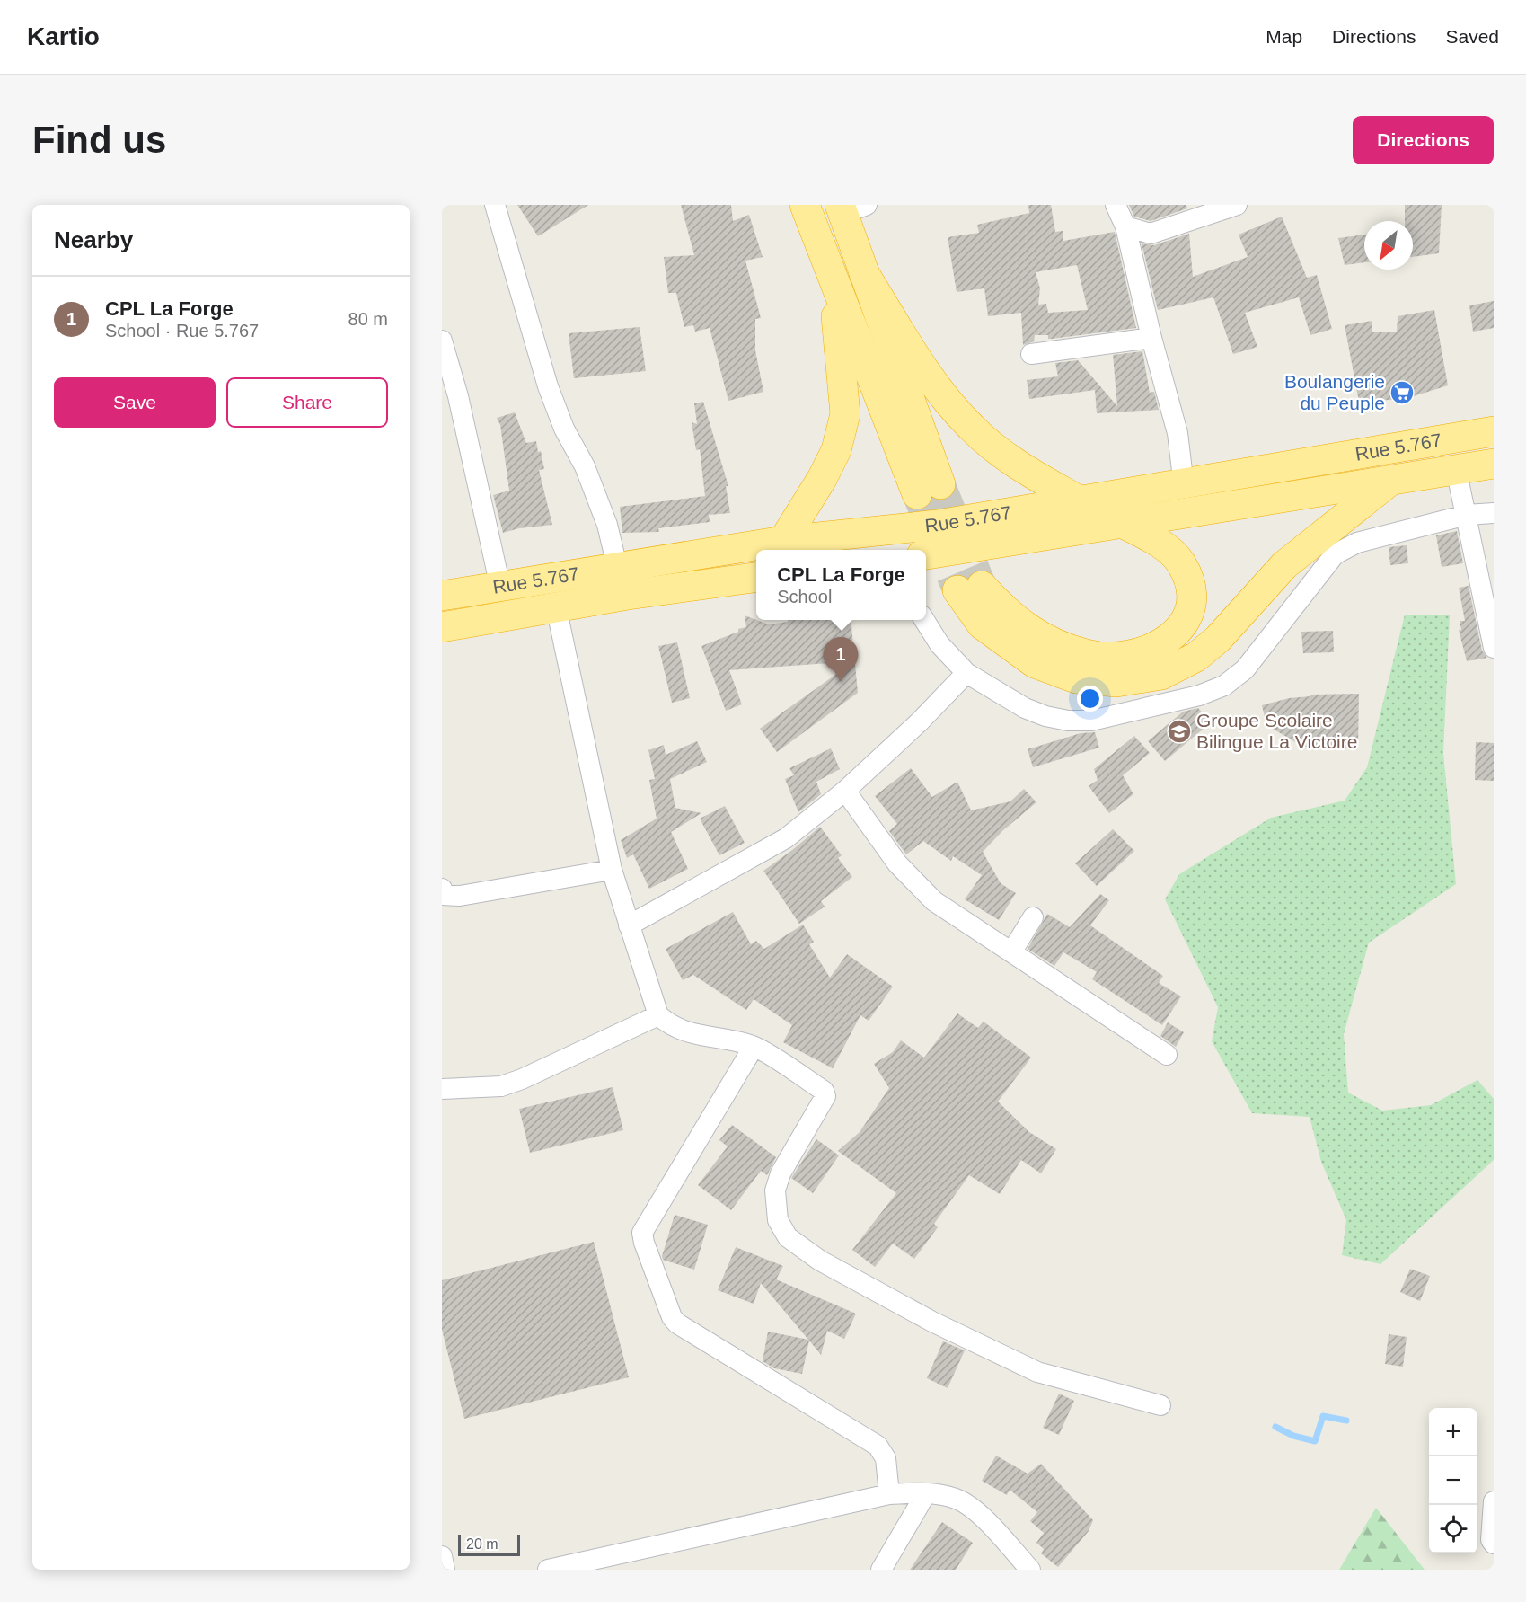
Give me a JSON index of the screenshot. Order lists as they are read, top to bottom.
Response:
{
  "streets": {
    "highway": ["Rue 5.767"]
  },
  "places": {
    "supermarket": ["Boulangerie du Peuple"],
    "school or university": ["Groupe Scolaire Bilingue La Victoire"]
  },
  "scale_bar": "20 m",
  "north": "bottom left",
  "page": {
    "header": "Kartio",
    "nav": ["Map", "Directions", "Saved"],
    "buttons": [
      "Directions",
      ["Save", "Share"]
    ],
    "title": "Find us",
    "heading": "Nearby",
    "list": [
      {
        "mark": "1",
        "name": "CPL La Forge",
        "note": "School · Rue 5.767",
        "value": "80 m"
      }
    ],
    "popup": ["CPL La Forge", "School"],
    "pins": "1",
    "map_buttons": ["+", "−"],
    "scale": "20 m"
  }
}
